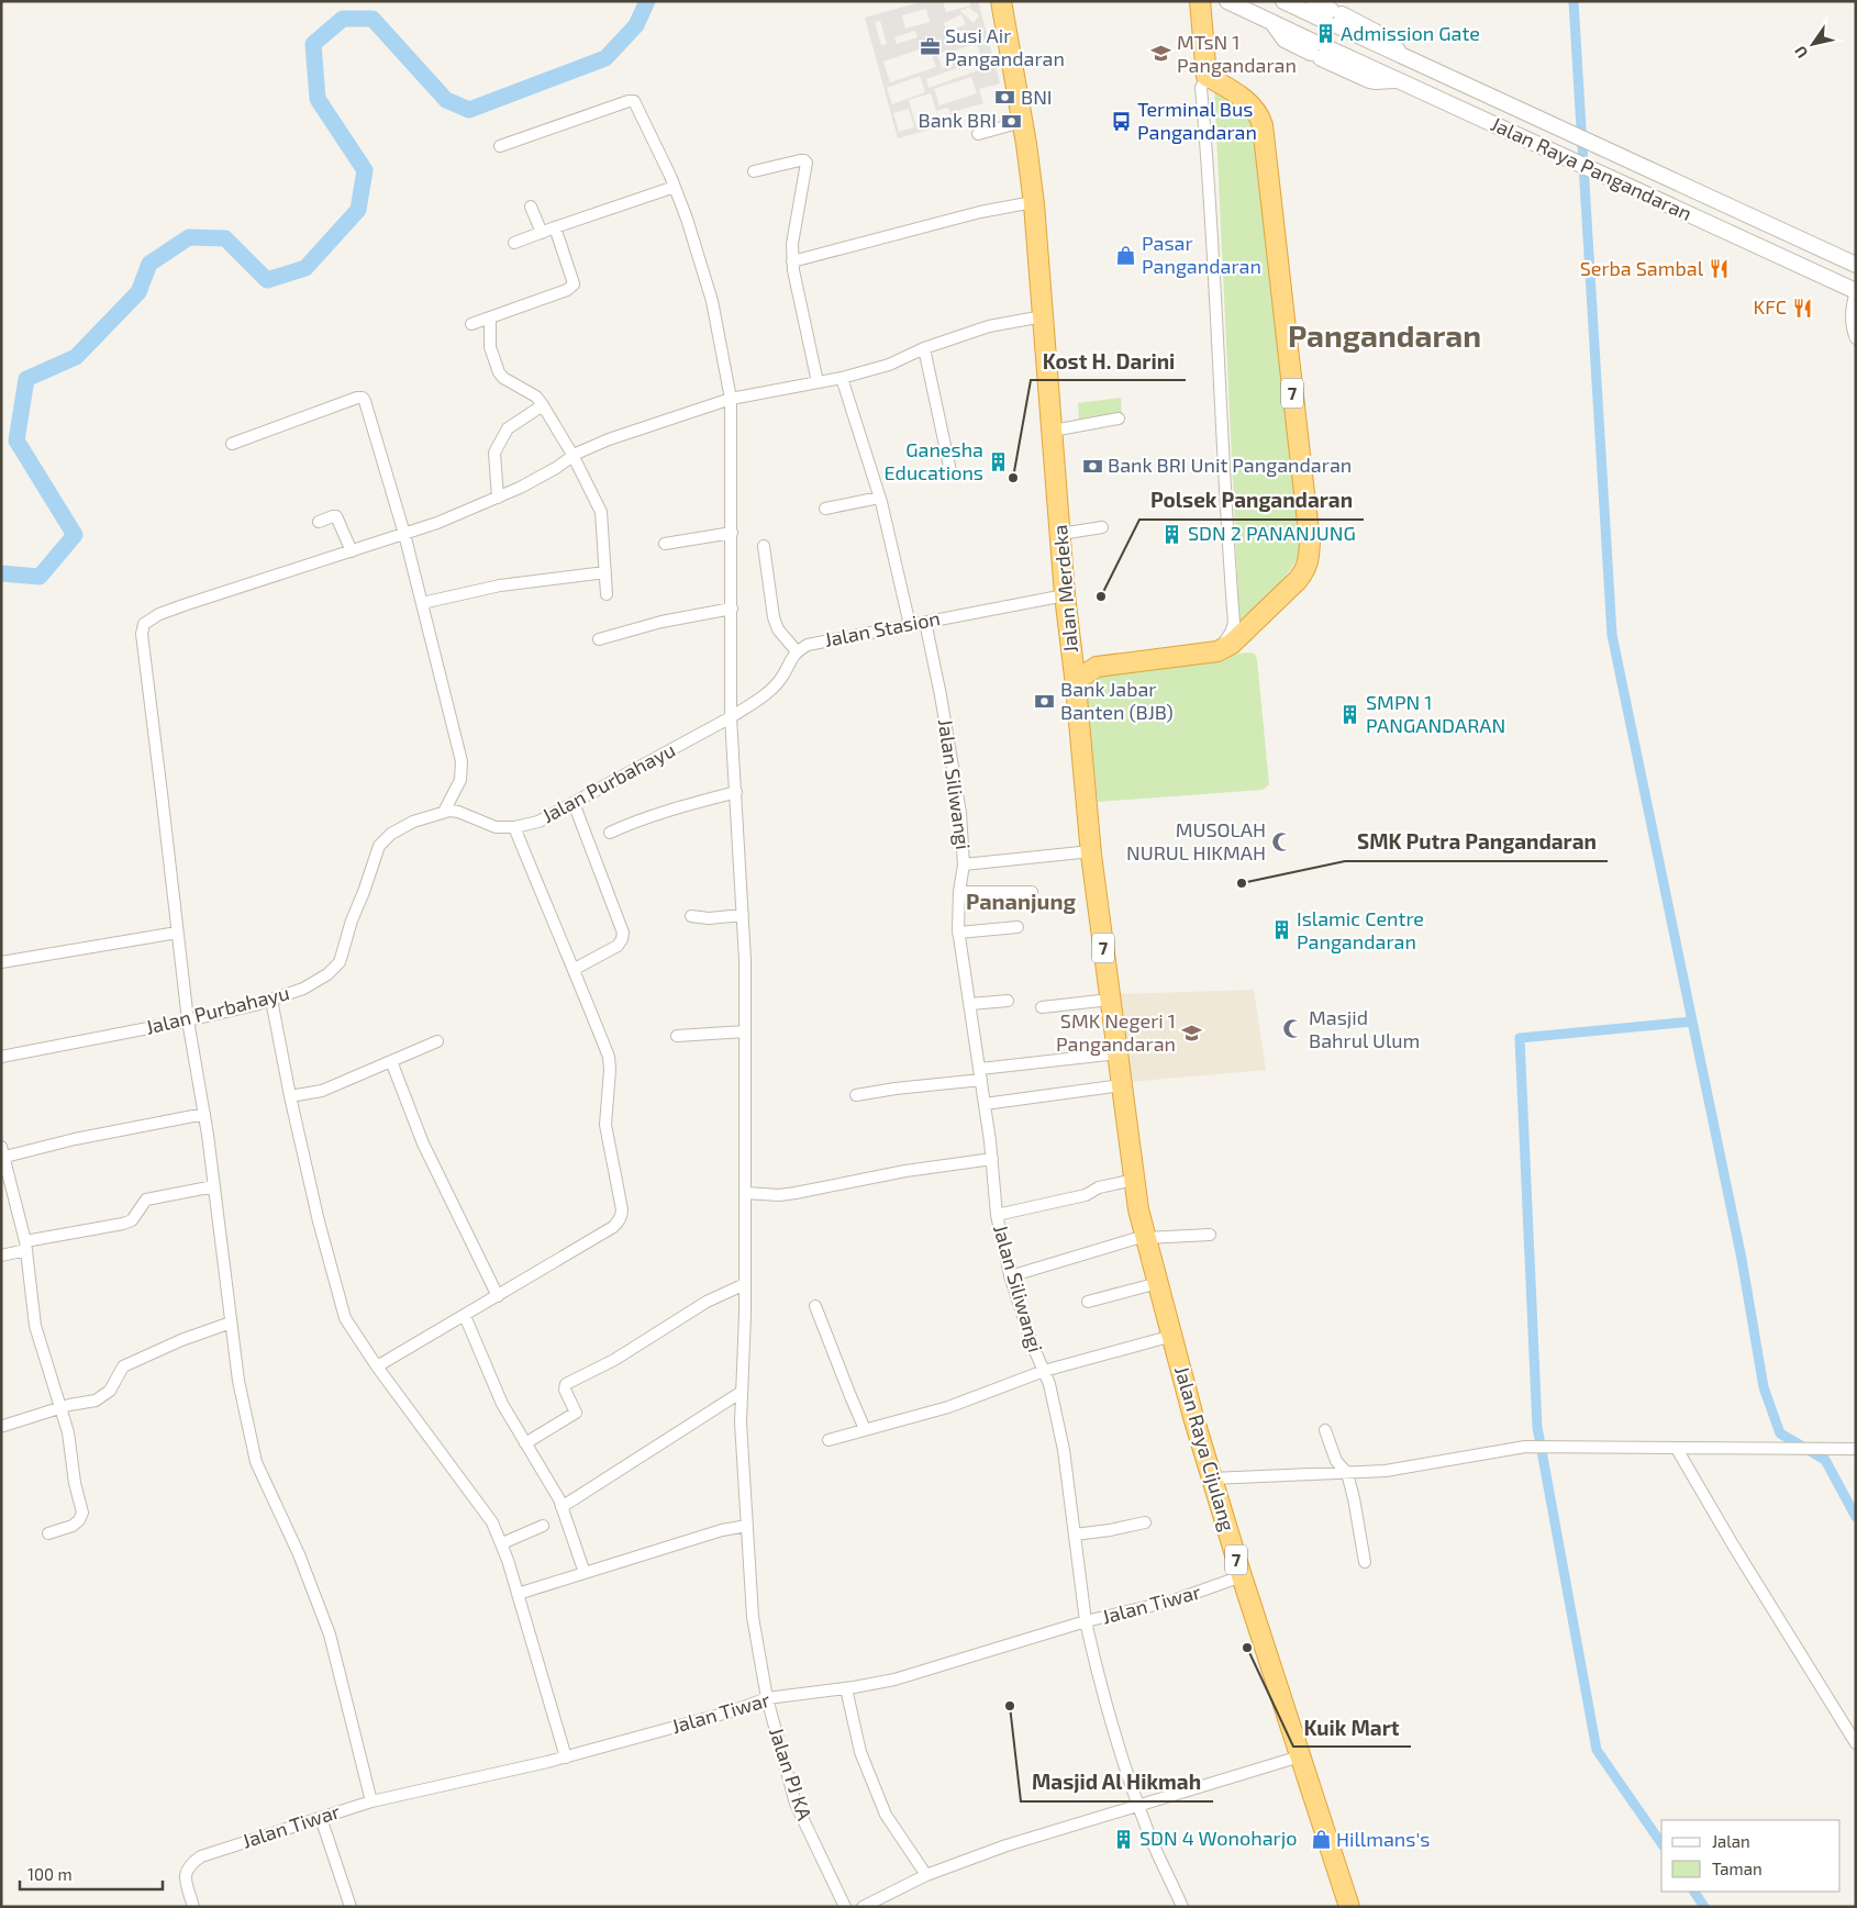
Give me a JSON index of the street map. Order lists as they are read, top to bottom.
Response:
{
  "streets": {
    "highway": ["7", "Jalan Merdeka", "Jalan Raya Cijulang"],
    "street": [
      "Jalan Raya Pangandaran",
      "Jalan Stasion",
      "Jalan Purbahayu",
      "Jalan Siliwangi",
      "Jalan Tiwar",
      "Jalan PJ KA"
    ]
  },
  "crossings": [
    ["Jalan Merdeka", "Jalan Stasion"],
    ["Jalan Merdeka", "Jalan Raya Cijulang"],
    ["Jalan Stasion", "Jalan Siliwangi"],
    ["Jalan Purbahayu", "Jalan PJ KA"],
    ["Jalan Siliwangi", "Jalan Tiwar"],
    ["Jalan Raya Cijulang", "Jalan Tiwar"],
    ["Jalan Tiwar", "Jalan PJ KA"]
  ],
  "districts": ["Pangandaran", "Pananjung"],
  "places": {
    "building": [
      "Admission Gate",
      "Ganesha Educations",
      "SDN 2 PANANJUNG",
      "SMPN 1 PANGANDARAN",
      "Islamic Centre Pangandaran",
      "SDN 4 Wonoharjo"
    ],
    "office": ["Susi Air Pangandaran"],
    "school or university": ["MTsN 1 Pangandaran", "SMK Negeri 1 Pangandaran"],
    "bank": [
      "BNI",
      "Bank BRI",
      "Bank BRI Unit Pangandaran",
      "Bank Jabar Banten (BJB)"
    ],
    "bus stop": ["Terminal Bus Pangandaran"],
    "shop": ["Pasar Pangandaran", "Hillmans's"],
    "restaurant": ["Serba Sambal", "KFC"],
    "other": [
      "Kost H. Darini",
      "Polsek Pangandaran",
      "SMK Putra Pangandaran",
      "Kuik Mart",
      "Masjid Al Hikmah"
    ],
    "mosque": ["MUSOLAH NURUL HIKMAH", "Masjid Bahrul Ulum"]
  },
  "legend": ["Jalan", "Taman"],
  "scale_bar": "100 m",
  "north": "bottom left"
}
